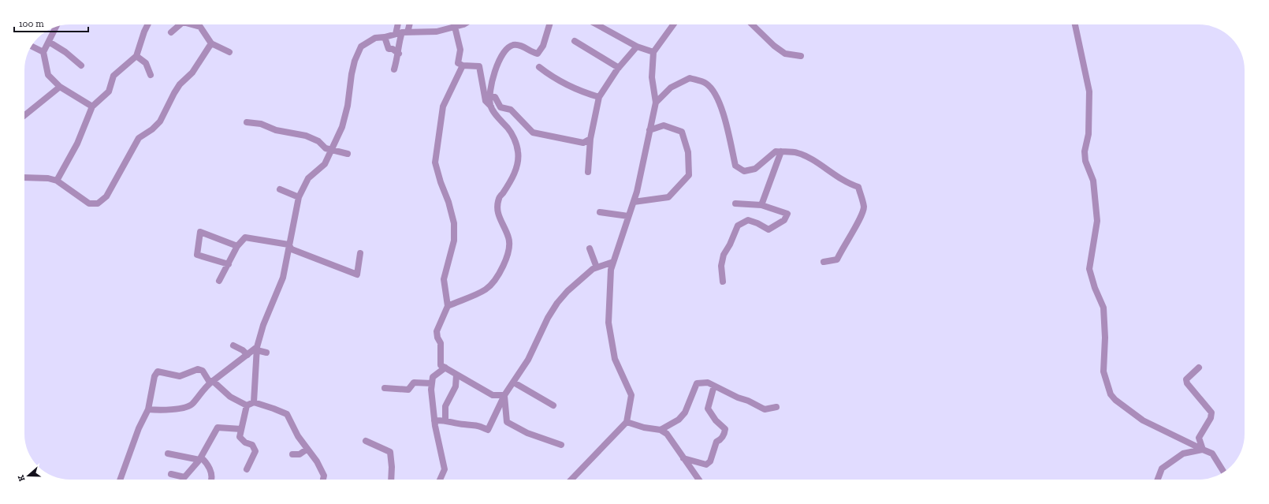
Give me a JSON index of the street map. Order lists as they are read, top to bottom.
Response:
{
  "scale_bar": "100 m",
  "north": "left"
}
